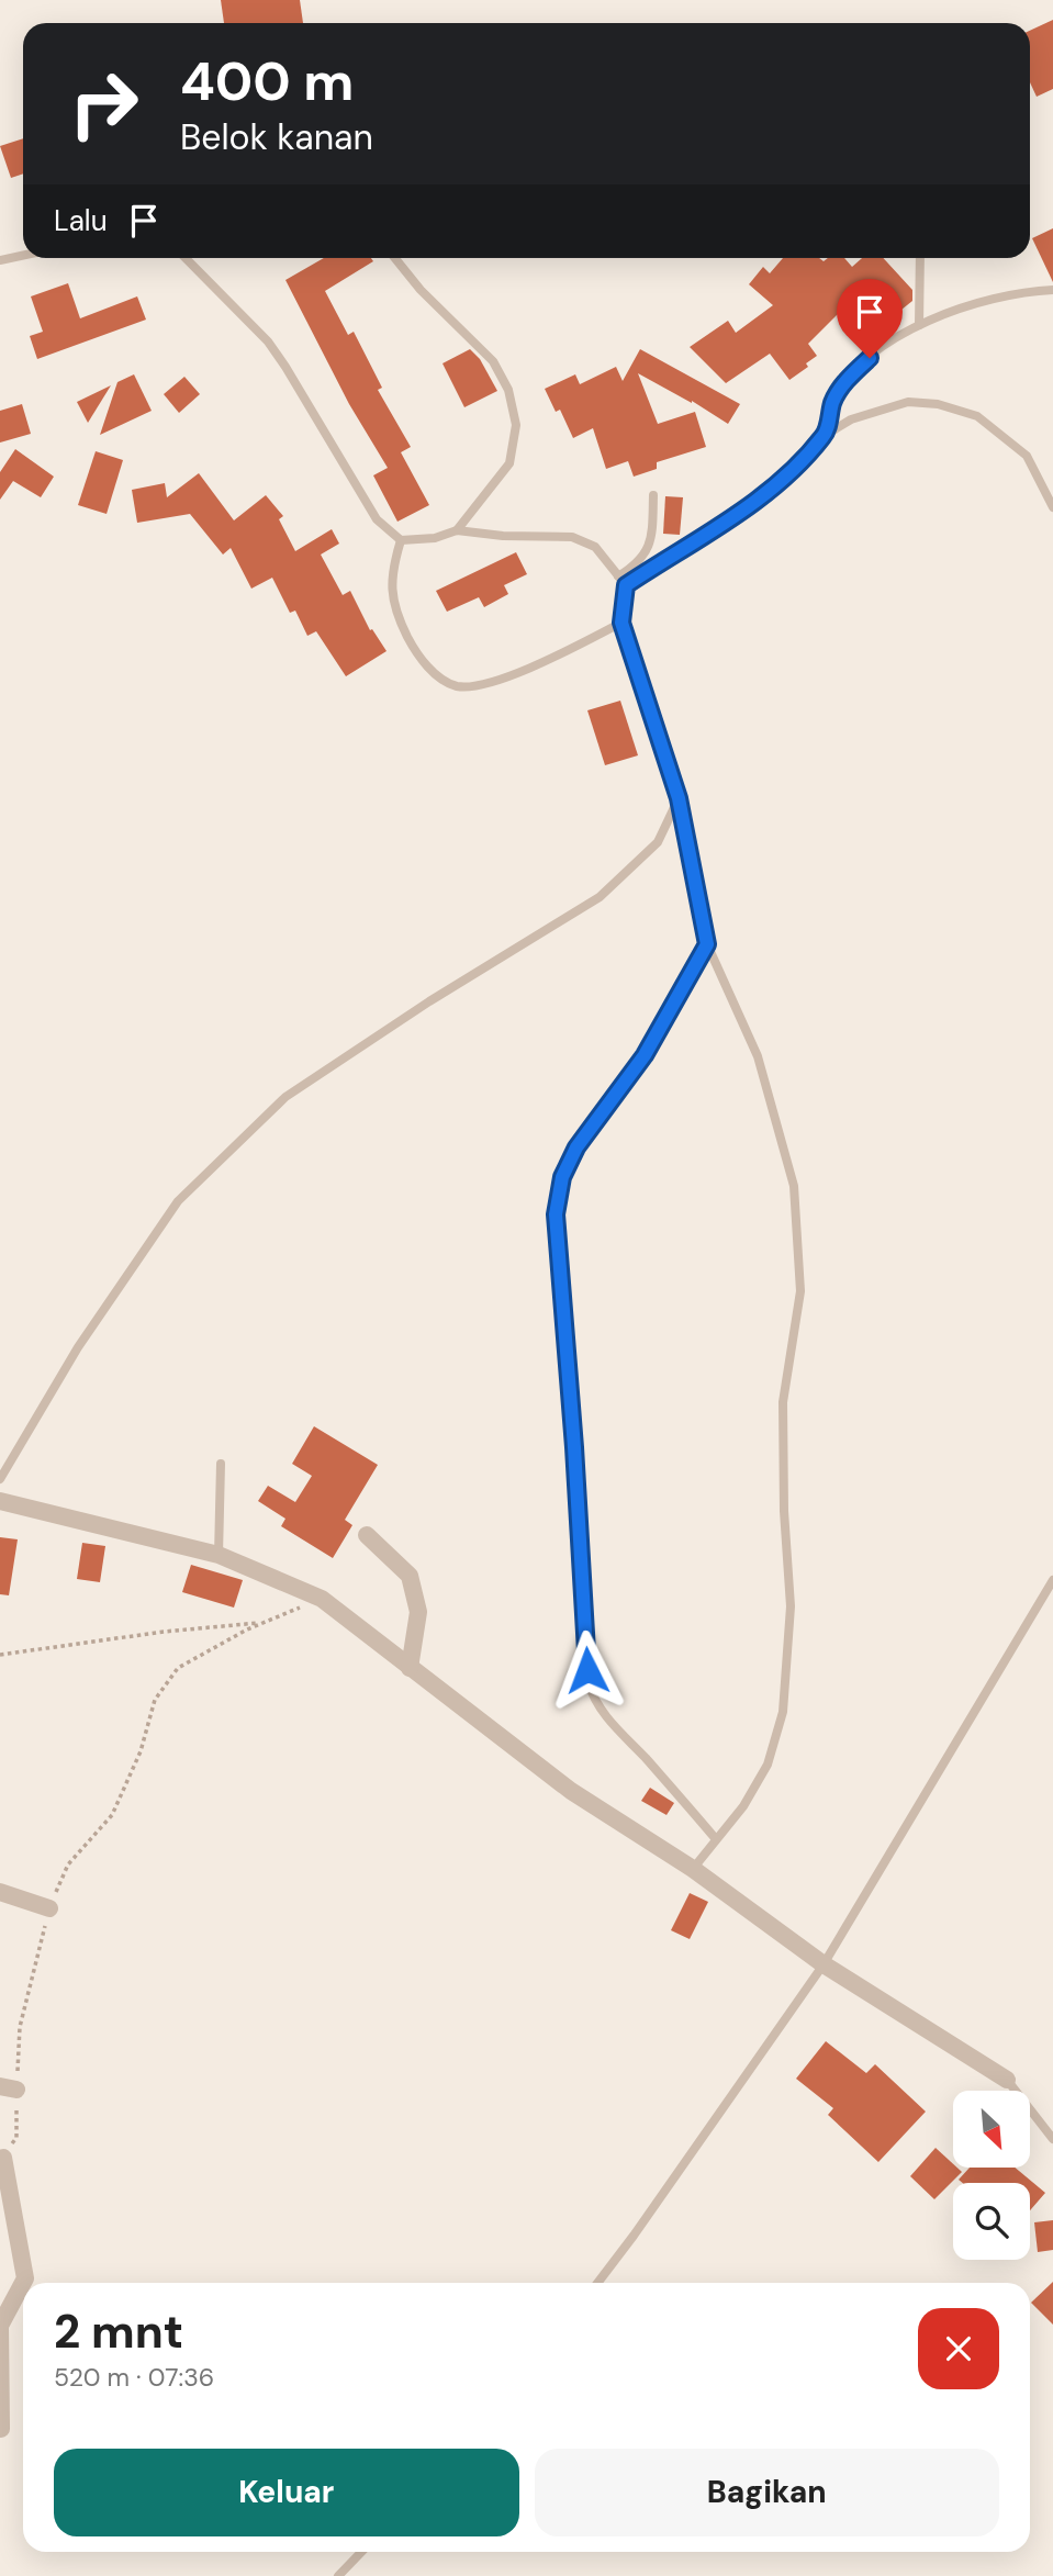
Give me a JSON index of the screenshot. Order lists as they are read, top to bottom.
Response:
{
  "north": "bottom right",
  "page": {
    "turn": ["400 m", "Belok kanan"],
    "then": "Lalu",
    "heading": ["2 mnt", "520 m · 07:36"],
    "buttons": ["Keluar", "Bagikan"]
  }
}
